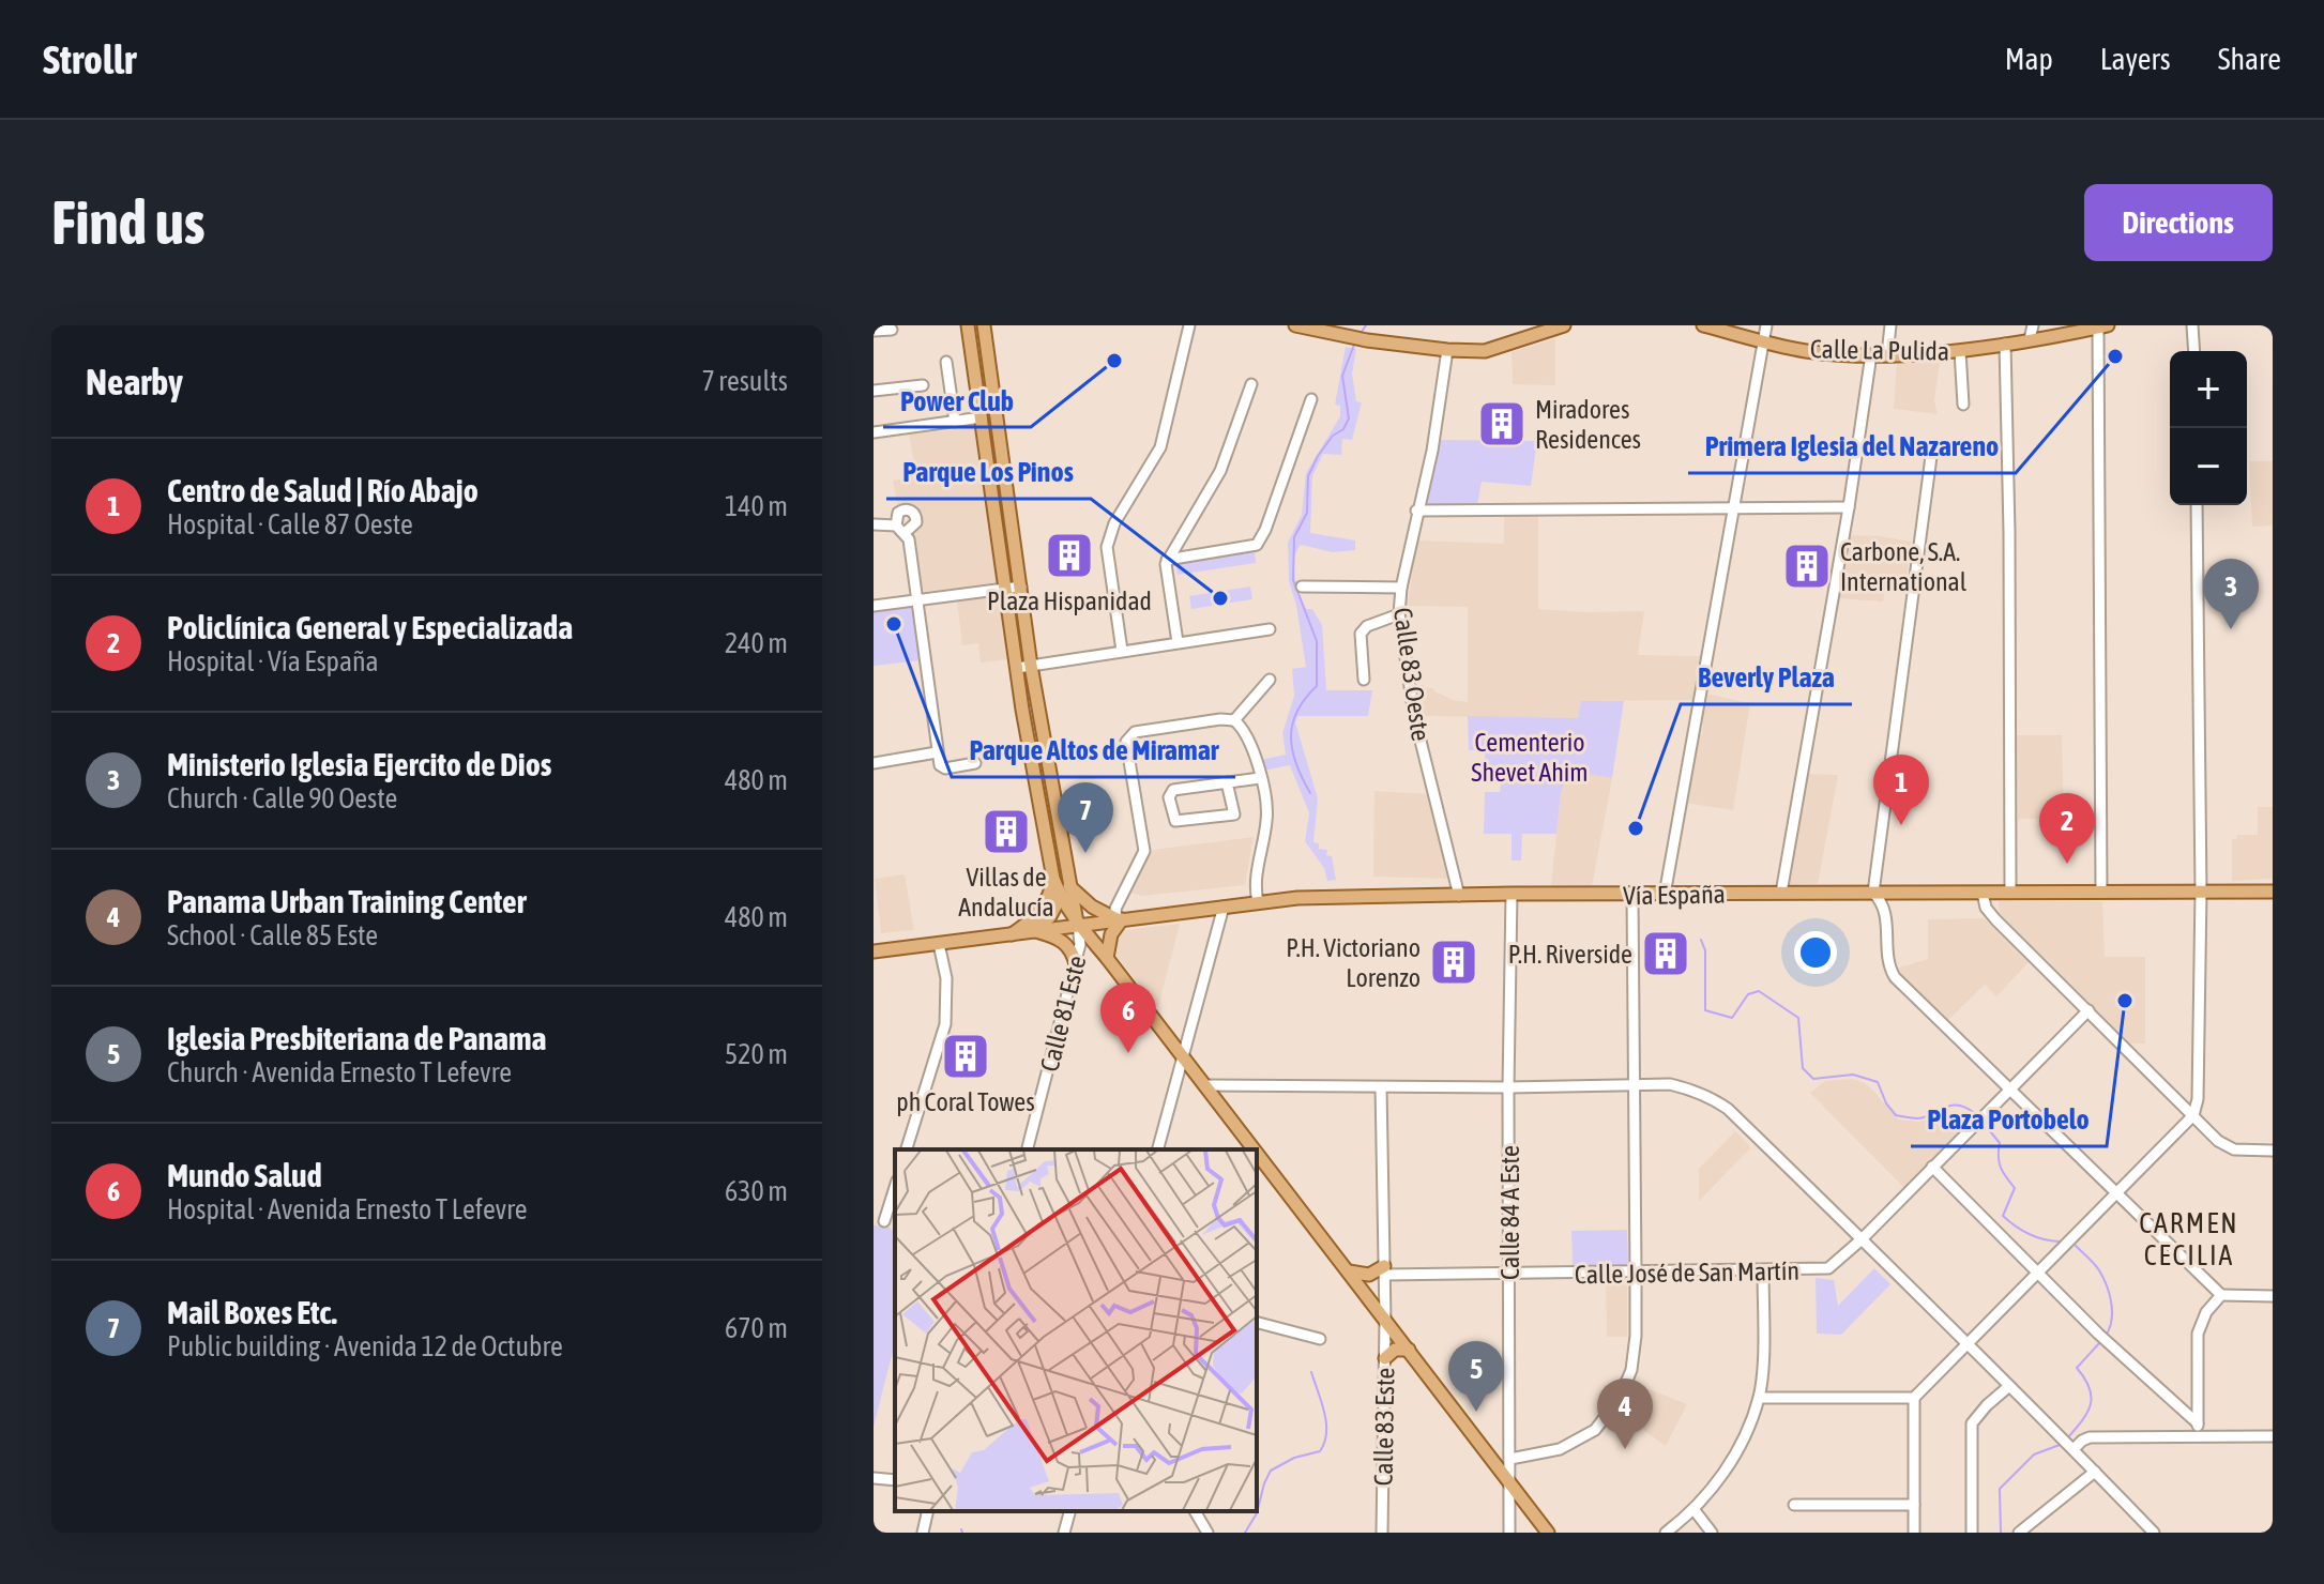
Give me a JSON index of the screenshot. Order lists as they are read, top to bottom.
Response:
{
  "streets": {
    "main road": ["Calle La Pulida", "Vía España"],
    "street": [
      "Calle 83 Oeste",
      "Calle 81 Este",
      "Calle 84 A Este",
      "Calle José de San Martín",
      "Calle 83 Este"
    ]
  },
  "crossings": [
    ["Calle 83 Oeste", "Vía España"],
    ["Vía España", "Calle 81 Este"],
    ["Vía España", "Calle 84 A Este"],
    ["Calle 84 A Este", "Calle José de San Martín"],
    ["Calle José de San Martín", "Calle 83 Este"]
  ],
  "districts": ["CARMEN CECILIA"],
  "parks": ["Cementerio Shevet Ahim"],
  "places": {
    "other": [
      "Primera Iglesia del Nazareno",
      "Power Club",
      "Parque Los Pinos",
      "Parque Altos de Miramar",
      "Beverly Plaza",
      "Plaza Portobelo"
    ],
    "building": [
      "Miradores Residences",
      "Plaza Hispanidad",
      "Carbone, S.A. International",
      "Villas de Andalucía",
      "P.H. Riverside",
      "P.H. Victoriano Lorenzo",
      "ph Coral Towes"
    ]
  },
  "page": {
    "header": "Strollr",
    "nav": ["Map", "Layers", "Share"],
    "buttons": "Directions",
    "title": "Find us",
    "heading": ["Nearby", "7 results"],
    "map_buttons": ["+", "−"],
    "list": [
      {
        "mark": "1",
        "name": "Centro de Salud | Río Abajo",
        "note": "Hospital · Calle 87 Oeste",
        "value": "140 m"
      },
      {
        "mark": "2",
        "name": "Policlínica General y Especializada",
        "note": "Hospital · Vía España",
        "value": "240 m"
      },
      {
        "mark": "3",
        "name": "Ministerio Iglesia Ejercito de Dios",
        "note": "Church · Calle 90 Oeste",
        "value": "480 m"
      },
      {
        "mark": "4",
        "name": "Panama Urban Training Center",
        "note": "School · Calle 85 Este",
        "value": "480 m"
      },
      {
        "mark": "5",
        "name": "Iglesia Presbiteriana de Panama",
        "note": "Church · Avenida Ernesto T Lefevre",
        "value": "520 m"
      },
      {
        "mark": "6",
        "name": "Mundo Salud",
        "note": "Hospital · Avenida Ernesto T Lefevre",
        "value": "630 m"
      },
      {
        "mark": "7",
        "name": "Mail Boxes Etc.",
        "note": "Public building · Avenida 12 de Octubre",
        "value": "670 m"
      }
    ],
    "pins": [
      "3",
      "1",
      "7",
      "2",
      "6",
      "5",
      "4"
    ]
  }
}
